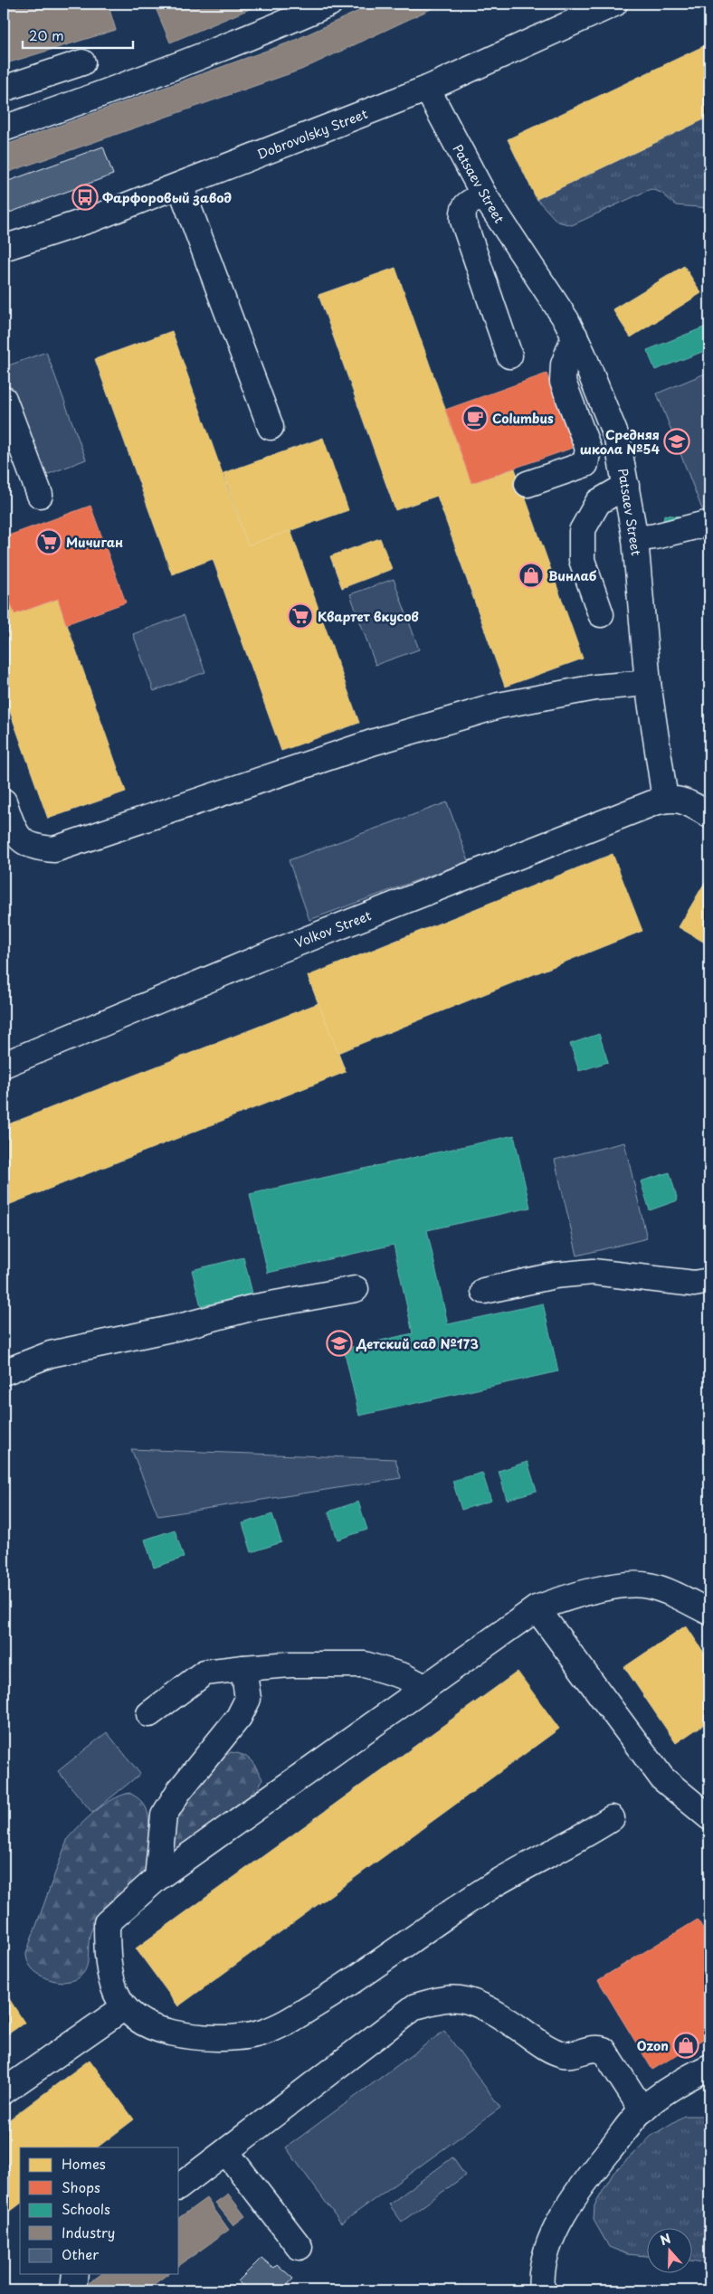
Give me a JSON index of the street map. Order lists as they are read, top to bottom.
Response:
{
  "streets": {
    "street": ["Dobrovolsky Street", "Patsaev Street", "Volkov Street"]
  },
  "crossings": [
    ["Dobrovolsky Street", "Patsaev Street"],
    ["Patsaev Street", "Volkov Street"]
  ],
  "places": {
    "bus stop": ["Фарфоровый завод"],
    "cafe": ["Columbus"],
    "school or university": ["Средняя школа №54", "Детский сад №173"],
    "supermarket": ["Мичиган", "Квартет вкусов"],
    "shop": ["Винлаб", "Ozon"]
  },
  "legend": [
    "Homes",
    "Shops",
    "Schools",
    "Industry",
    "Other"
  ],
  "scale_bar": "20 m",
  "north": "top"
}
